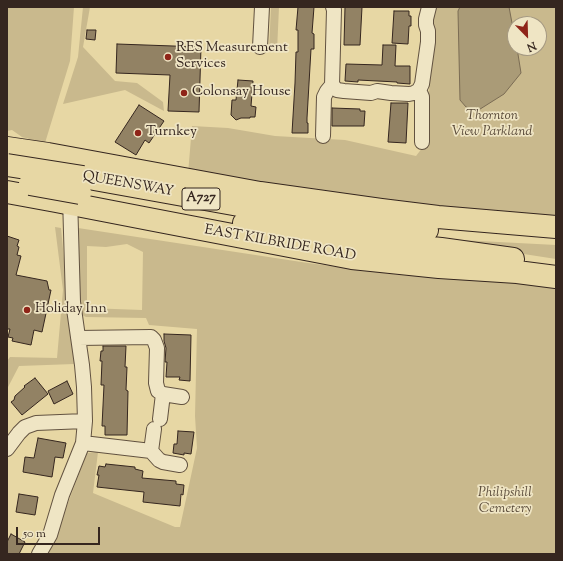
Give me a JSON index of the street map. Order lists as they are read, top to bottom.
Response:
{
  "streets": {
    "main road": ["QUEENSWAY", "A727", "EAST KILBRIDE ROAD"]
  },
  "crossings": [
    ["QUEENSWAY", "A727"]
  ],
  "parks": ["Thornton View Parkland", "Philipshill Cemetery"],
  "places": [
    "RES Measurement Services",
    "Colonsay House",
    "Turnkey",
    "Holiday Inn"
  ],
  "scale_bar": "50 m",
  "north": "bottom right"
}
